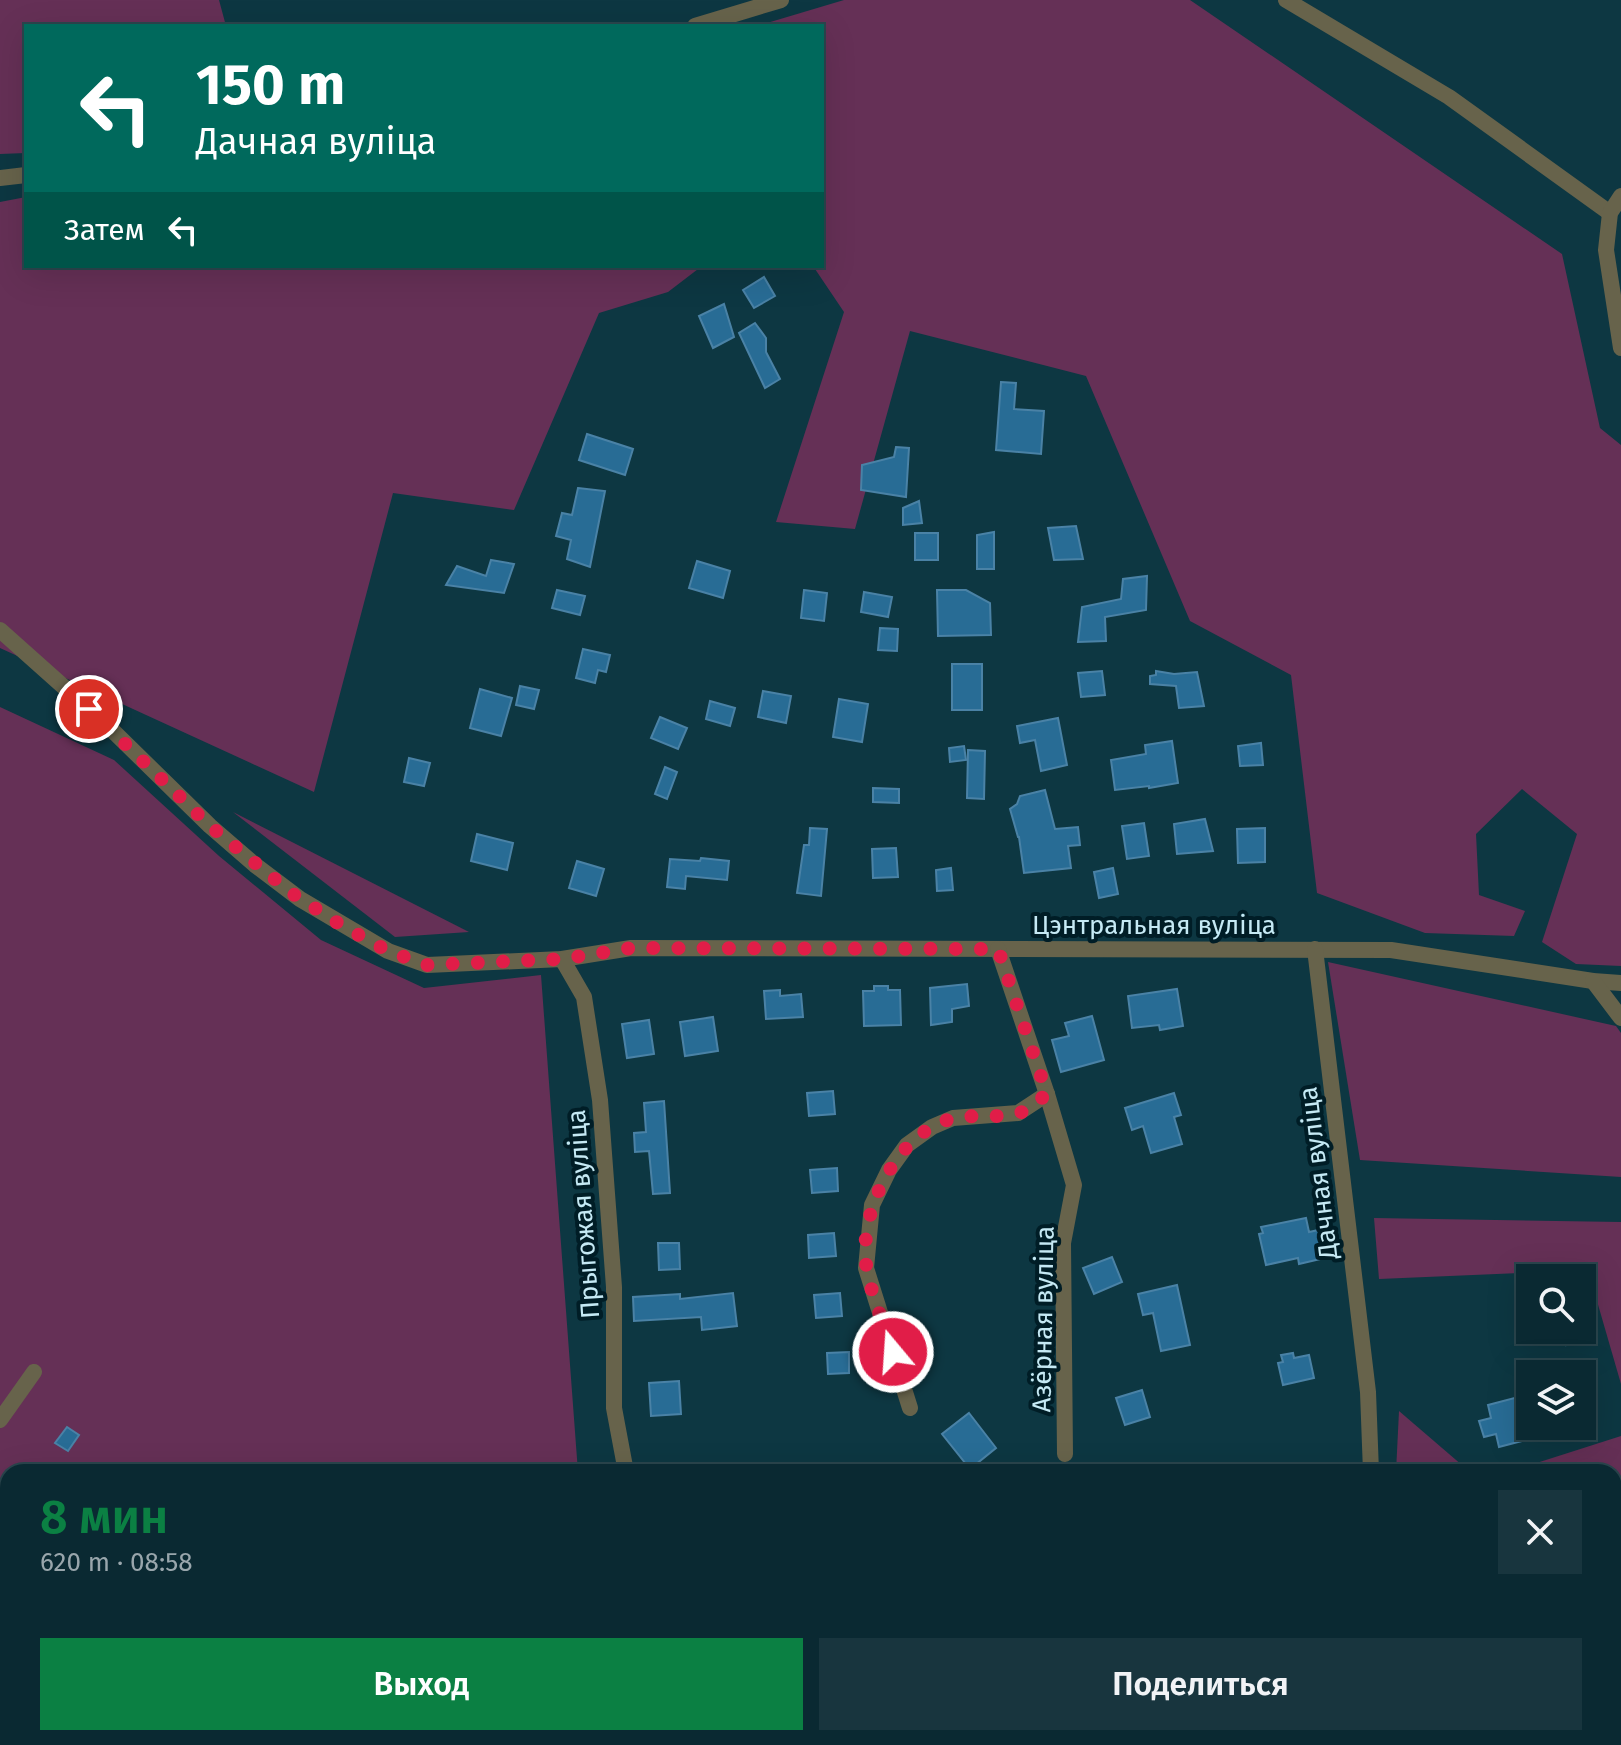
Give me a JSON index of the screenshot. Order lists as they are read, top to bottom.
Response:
{
  "streets": {
    "street": [
      "Цэнтральная вуліца",
      "Дачная вуліца",
      "Прыгожая вуліца",
      "Азёрная вуліца"
    ]
  },
  "crossings": [
    ["Цэнтральная вуліца", "Дачная вуліца"],
    ["Цэнтральная вуліца", "Прыгожая вуліца"]
  ],
  "page": {
    "turn": ["150 m", "Дачная вуліца"],
    "then": "Затем",
    "heading": ["8 мин", "620 m · 08:58"],
    "buttons": ["Выход", "Поделиться"]
  }
}
